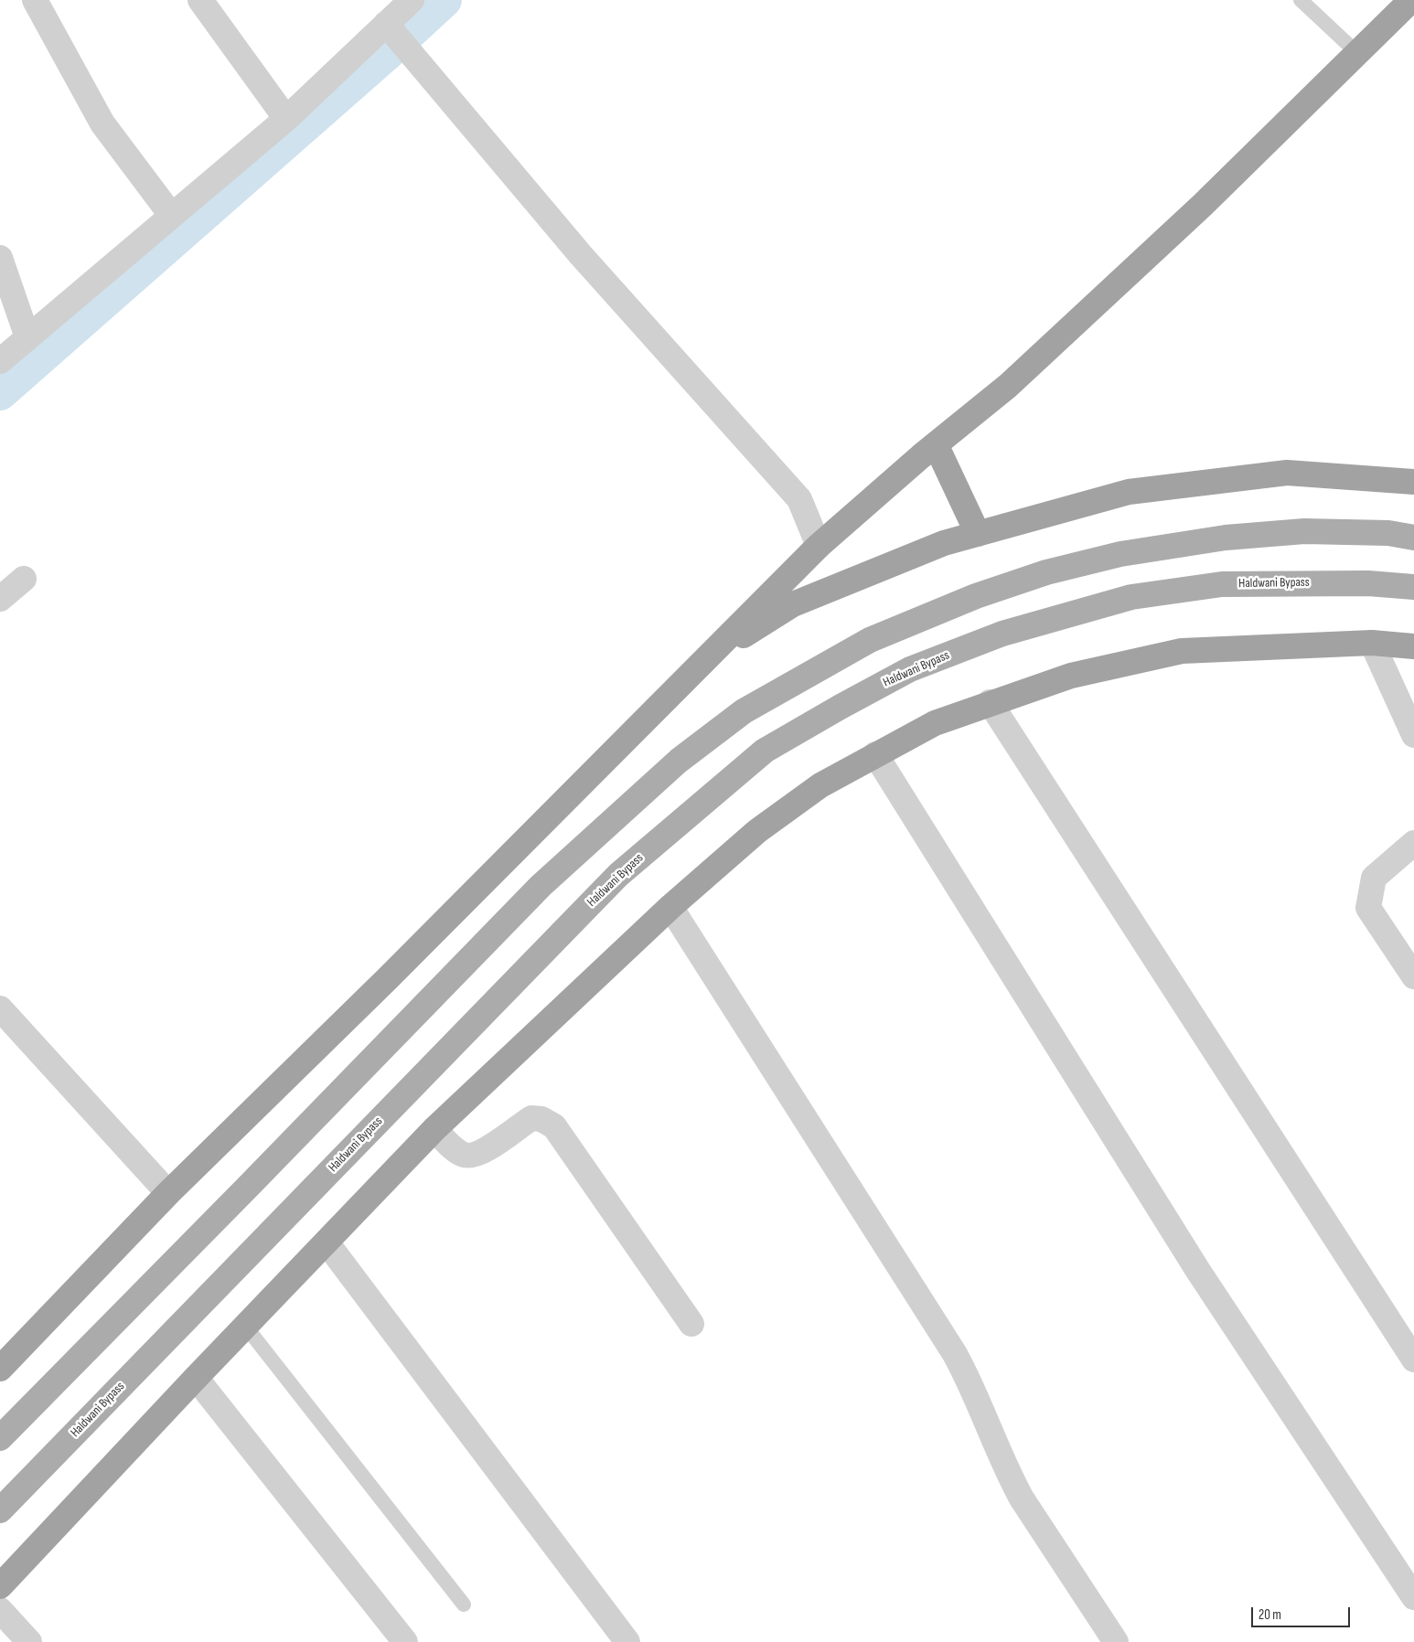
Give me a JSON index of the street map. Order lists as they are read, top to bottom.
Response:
{
  "streets": {
    "main road": ["Haldwani Bypass"]
  },
  "scale_bar": "20 m"
}
